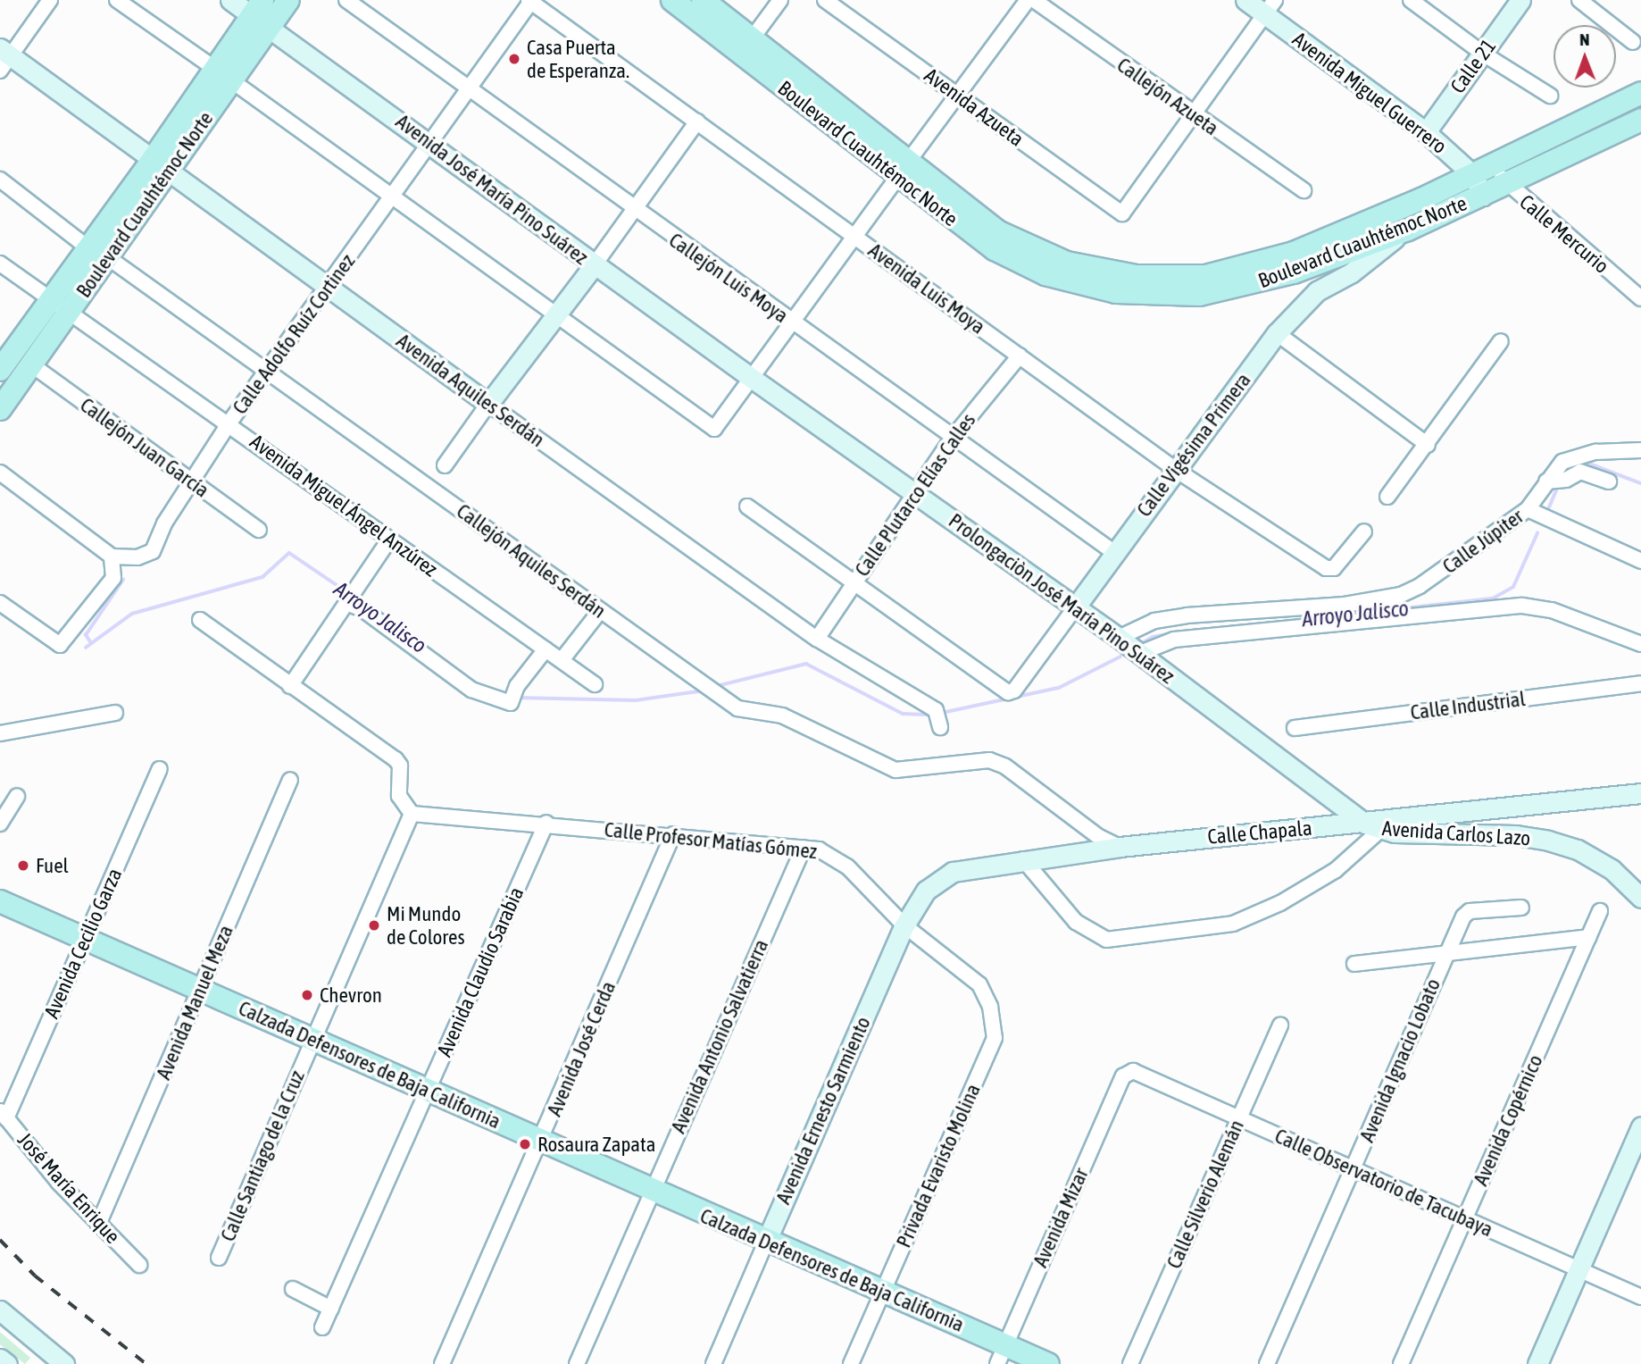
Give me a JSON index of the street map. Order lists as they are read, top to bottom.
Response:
{
  "streets": {
    "main road": [
      "Calle 21",
      "Avenida Miguel Guerrero",
      "Boulevard Cuauhtémoc Norte",
      "Avenida José María Pino Suárez",
      "Avenida Aquiles Serdán",
      "Calle Vigésima Primera",
      "Prolongaciòn José María Pino Suárez",
      "Calle Chapala",
      "Avenida Carlos Lazo",
      "Calzada Defensores de Baja California",
      "Avenida Ernesto Sarmiento"
    ],
    "street": [
      "Callejón Azueta",
      "Avenida Azueta",
      "Calle Mercurio",
      "Callejón Luis Moya",
      "Avenida Luis Moya",
      "Calle Adolfo Ruíz Cortinez",
      "Callejón Juan García",
      "Calle Plutarco Elías Calles",
      "Avenida Miguel Ángel Anzúrez",
      "Calle Júpiter",
      "Callejón Aquiles Serdán",
      "Calle Industrial",
      "Calle Profesor Matías Gómez",
      "Avenida Cecilio Garza",
      "Avenida Claudio Sarabia",
      "Avenida Manuel Meza",
      "Avenida Antonio Salvatierra",
      "Avenida José Cerda",
      "Avenida Ignacio Lobato",
      "Avenida Copérnico",
      "Calle Santiago de la Cruz",
      "Privada Evaristo Molina",
      "Calle Observatorio de Tacubaya",
      "José María Enrique",
      "Calle Silverio Alemán",
      "Avenida Mizar"
    ]
  },
  "crossings": [
    ["Calle 21", "Avenida Miguel Guerrero"],
    ["Avenida Miguel Guerrero", "Boulevard Cuauhtémoc Norte"],
    ["Callejón Azueta", "Avenida Azueta"],
    ["Boulevard Cuauhtémoc Norte", "Avenida José María Pino Suárez"],
    ["Boulevard Cuauhtémoc Norte", "Calle Mercurio"],
    ["Boulevard Cuauhtémoc Norte", "Avenida Aquiles Serdán"],
    ["Boulevard Cuauhtémoc Norte", "Calle Vigésima Primera"],
    ["Boulevard Cuauhtémoc Norte", "Callejón Juan García"],
    ["Boulevard Cuauhtémoc Norte", "Avenida Miguel Ángel Anzúrez"],
    ["Boulevard Cuauhtémoc Norte", "Callejón Aquiles Serdán"],
    ["Avenida José María Pino Suárez", "Calle Adolfo Ruíz Cortinez"],
    ["Avenida José María Pino Suárez", "Prolongaciòn José María Pino Suárez"],
    ["Callejón Luis Moya", "Calle Adolfo Ruíz Cortinez"],
    ["Callejón Luis Moya", "Calle Vigésima Primera"],
    ["Callejón Luis Moya", "Calle Plutarco Elías Calles"],
    ["Avenida Luis Moya", "Calle Adolfo Ruíz Cortinez"],
    ["Avenida Luis Moya", "Calle Vigésima Primera"],
    ["Avenida Luis Moya", "Calle Plutarco Elías Calles"],
    ["Calle Adolfo Ruíz Cortinez", "Avenida Aquiles Serdán"],
    ["Calle Adolfo Ruíz Cortinez", "Callejón Juan García"],
    ["Calle Adolfo Ruíz Cortinez", "Avenida Miguel Ángel Anzúrez"],
    ["Calle Adolfo Ruíz Cortinez", "Callejón Aquiles Serdán"],
    ["Avenida Aquiles Serdán", "Calle Plutarco Elías Calles"],
    ["Calle Vigésima Primera", "Calle Plutarco Elías Calles"],
    ["Calle Vigésima Primera", "Prolongaciòn José María Pino Suárez"],
    ["Calle Plutarco Elías Calles", "Prolongaciòn José María Pino Suárez"],
    ["Calle Júpiter", "Prolongaciòn José María Pino Suárez"],
    ["Callejón Aquiles Serdán", "Calle Chapala"],
    ["Prolongaciòn José María Pino Suárez", "Calle Chapala"],
    ["Prolongaciòn José María Pino Suárez", "Avenida Carlos Lazo"],
    ["Calle Chapala", "Avenida Carlos Lazo"],
    ["Calle Chapala", "Calle Profesor Matías Gómez"],
    ["Calle Chapala", "Avenida Ernesto Sarmiento"],
    ["Calle Profesor Matías Gómez", "Avenida Claudio Sarabia"],
    ["Calle Profesor Matías Gómez", "Avenida Antonio Salvatierra"],
    ["Calle Profesor Matías Gómez", "Avenida José Cerda"],
    ["Calle Profesor Matías Gómez", "Avenida Ernesto Sarmiento"],
    ["Calle Profesor Matías Gómez", "Calle Santiago de la Cruz"],
    ["Calle Profesor Matías Gómez", "Privada Evaristo Molina"],
    ["Avenida Cecilio Garza", "Calzada Defensores de Baja California"],
    ["Avenida Cecilio Garza", "José María Enrique"],
    ["Avenida Claudio Sarabia", "Calzada Defensores de Baja California"],
    ["Avenida Manuel Meza", "Calzada Defensores de Baja California"],
    ["Avenida Manuel Meza", "José María Enrique"],
    ["Avenida Antonio Salvatierra", "Calzada Defensores de Baja California"],
    ["Avenida José Cerda", "Calzada Defensores de Baja California"],
    ["Avenida Ignacio Lobato", "Calle Observatorio de Tacubaya"],
    ["Calzada Defensores de Baja California", "Avenida Ernesto Sarmiento"],
    ["Calzada Defensores de Baja California", "Calle Santiago de la Cruz"],
    ["Calzada Defensores de Baja California", "Privada Evaristo Molina"],
    ["Calzada Defensores de Baja California", "Avenida Mizar"],
    ["Avenida Copérnico", "Calle Observatorio de Tacubaya"],
    ["Calle Observatorio de Tacubaya", "Calle Silverio Alemán"],
    ["Calle Observatorio de Tacubaya", "Avenida Mizar"]
  ],
  "water": ["Arroyo Jalisco"],
  "places": [
    "Casa Puerta de Esperanza.",
    "Fuel",
    "Mi Mundo de Colores",
    "Chevron",
    "Rosaura Zapata"
  ],
  "north": "top"
}
